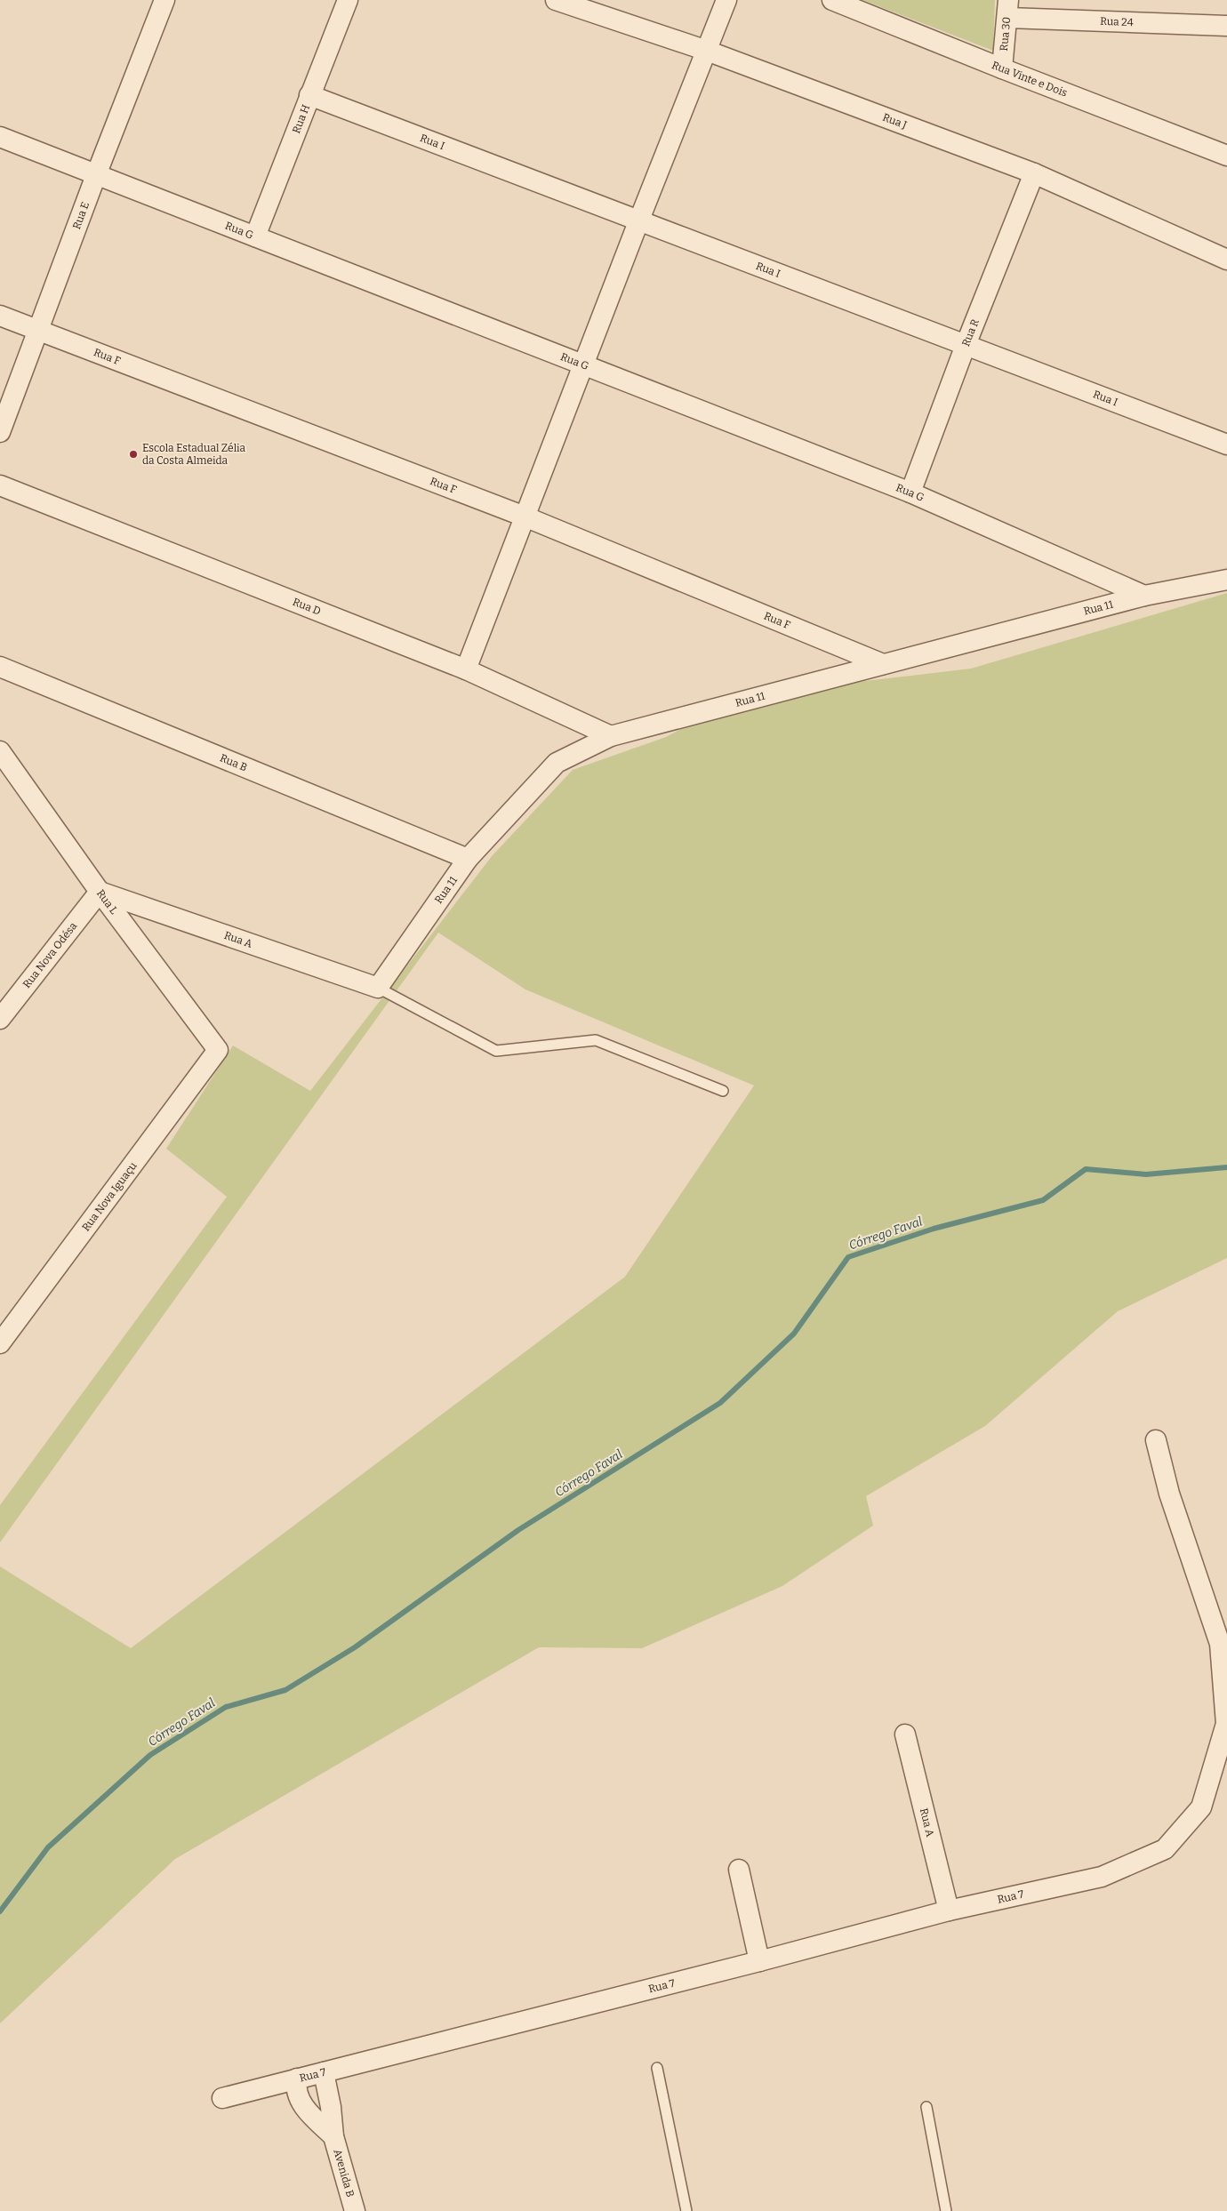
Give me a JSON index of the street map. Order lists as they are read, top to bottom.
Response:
{
  "streets": {
    "street": [
      "Rua 24",
      "Rua 30",
      "Rua Vinte e Dois",
      "Rua H",
      "Rua J",
      "Rua I",
      "Rua E",
      "Rua G",
      "Rua R",
      "Rua F",
      "Rua D",
      "Rua 11",
      "Rua B",
      "Rua L",
      "Rua A",
      "Rua Nova Odésa",
      "Rua Nova Iguaçu",
      "Rua 7",
      "Avenida B"
    ]
  },
  "crossings": [
    ["Rua 24", "Rua 30"],
    ["Rua 30", "Rua Vinte e Dois"],
    ["Rua H", "Rua I"],
    ["Rua H", "Rua G"],
    ["Rua J", "Rua R"],
    ["Rua I", "Rua R"],
    ["Rua E", "Rua G"],
    ["Rua E", "Rua F"],
    ["Rua G", "Rua R"],
    ["Rua G", "Rua 11"],
    ["Rua F", "Rua 11"],
    ["Rua D", "Rua 11"],
    ["Rua 11", "Rua B"],
    ["Rua 11", "Rua A"],
    ["Rua L", "Rua A"],
    ["Rua L", "Rua Nova Odésa"],
    ["Rua L", "Rua Nova Iguaçu"],
    ["Rua A", "Rua Nova Odésa"],
    ["Rua A", "Rua 7"],
    ["Rua 7", "Avenida B"]
  ],
  "water": ["Córrego Faval"],
  "places": ["Escola Estadual Zélia da Costa Almeida"]
}
